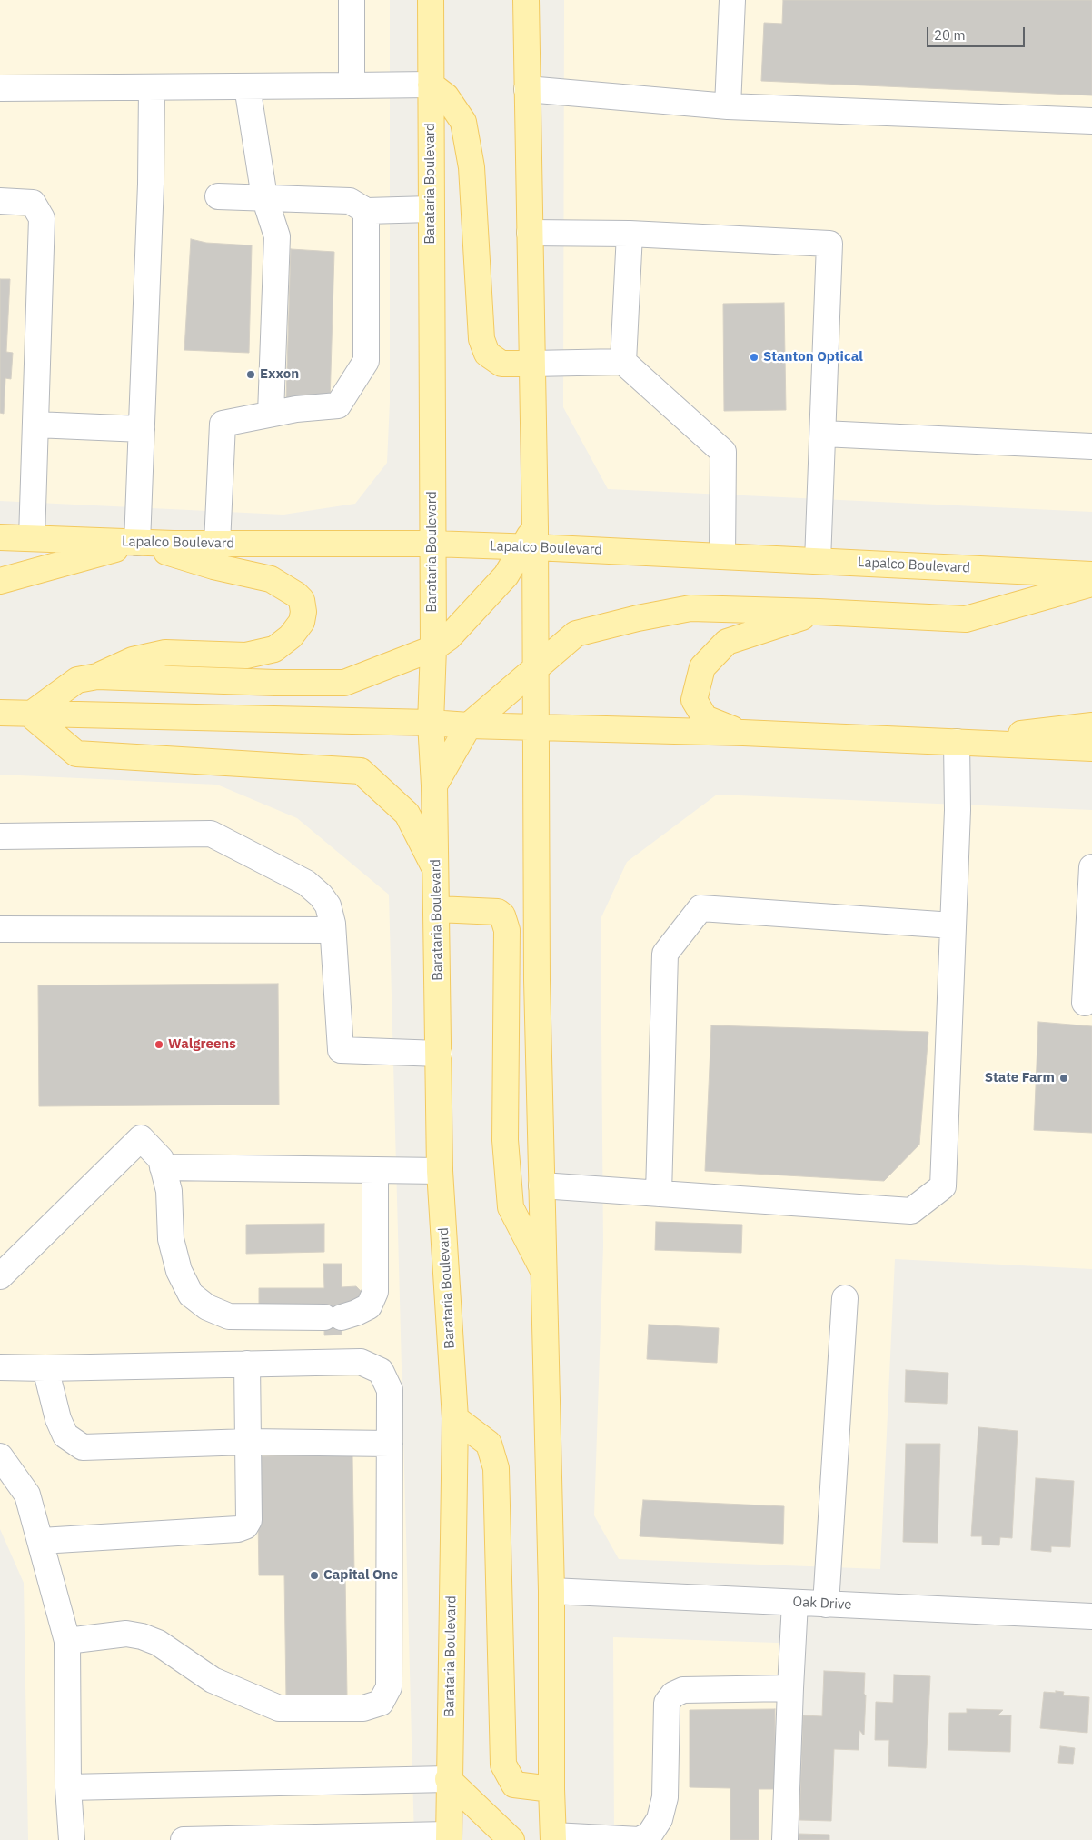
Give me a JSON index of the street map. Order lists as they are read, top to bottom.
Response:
{
  "streets": {
    "main road": ["Barataria Boulevard", "Lapalco Boulevard"],
    "street": ["Oak Drive"]
  },
  "crossings": [
    ["Barataria Boulevard", "Lapalco Boulevard"]
  ],
  "places": [
    "Stanton Optical",
    "Exxon",
    "Walgreens",
    "State Farm",
    "Capital One"
  ],
  "scale_bar": "20 m"
}
